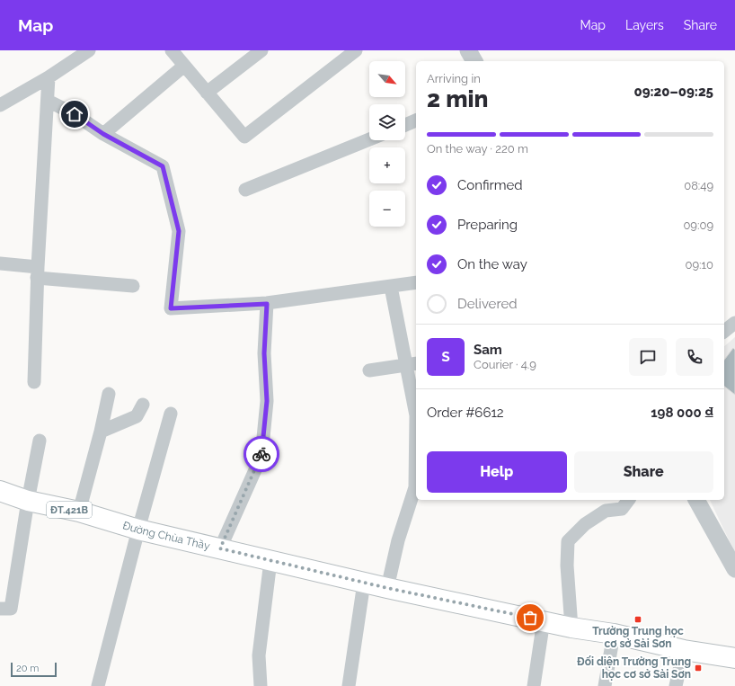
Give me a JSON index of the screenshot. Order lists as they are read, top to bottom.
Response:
{
  "streets": {
    "main road": ["ĐT.421B", "Đường Chùa Thầy"]
  },
  "places": {
    "transit": ["Trường Trung học cơ sở Sài Sơn", "Đối diện Trường Trung học cơ sở Sài Sơn"]
  },
  "scale_bar": "20 m",
  "north": "bottom right",
  "page": {
    "header": "Map",
    "nav": ["Map", "Layers", "Share"],
    "map_buttons": ["+", "−"],
    "heading": ["2 min", "Arriving in", "09:20–09:25"],
    "panel": [
      "Sam",
      "Courier · 4.9",
      "Order #6612",
      "198 000 ₫"
    ],
    "bar": "On the way · 220 m",
    "list": [
      ["Confirmed", "08:49"],
      ["Preparing", "09:09"],
      ["On the way", "09:10"],
      "Delivered"
    ],
    "round": "S",
    "buttons": ["Help", "Share"],
    "scale": "20 m"
  }
}
